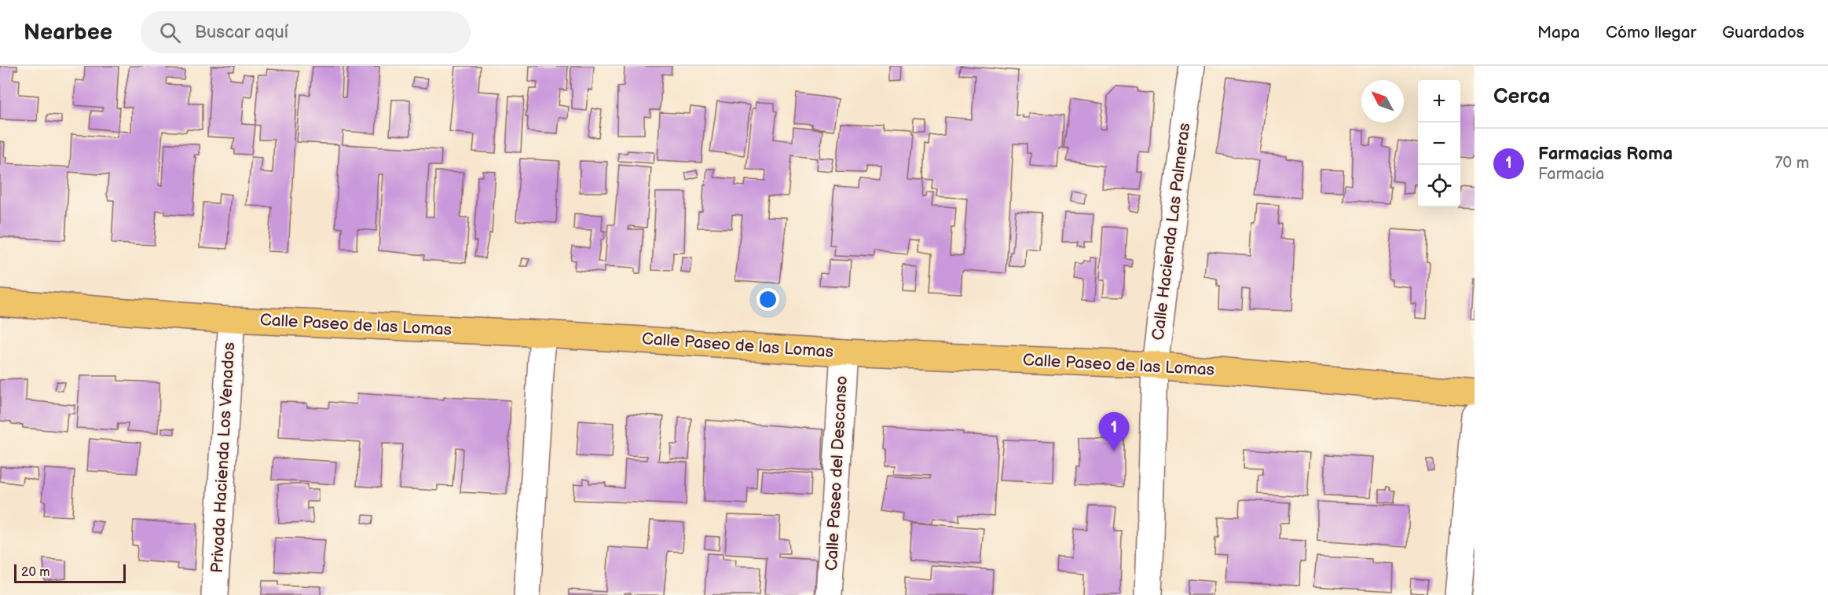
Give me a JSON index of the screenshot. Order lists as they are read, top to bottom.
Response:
{
  "streets": {
    "main road": ["Calle Paseo de las Lomas"],
    "street": ["Calle Hacienda Las Palmeras", "Privada Hacienda Los Venados", "Calle Paseo del Descanso"]
  },
  "crossings": [
    ["Calle Hacienda Las Palmeras", "Calle Paseo de las Lomas"],
    ["Calle Paseo de las Lomas", "Privada Hacienda Los Venados"],
    ["Calle Paseo de las Lomas", "Calle Paseo del Descanso"]
  ],
  "scale_bar": "20 m",
  "north": "top left",
  "page": {
    "header": "Nearbee",
    "search": "Buscar aquí",
    "nav": ["Mapa", "Cómo llegar", "Guardados"],
    "heading": "Cerca",
    "map_buttons": ["+", "−"],
    "list": [
      {
        "mark": "1",
        "name": "Farmacias Roma",
        "note": "Farmacia",
        "value": "70 m"
      }
    ],
    "pins": "1",
    "scale": "20 m"
  }
}
